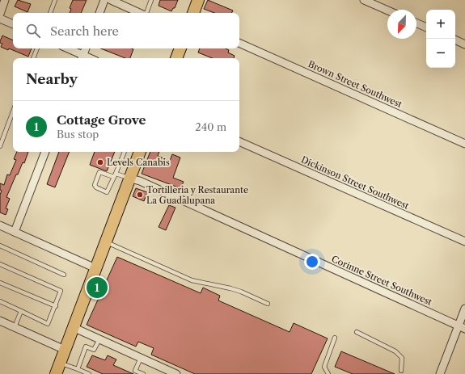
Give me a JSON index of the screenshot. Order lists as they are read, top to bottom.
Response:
{
  "streets": {
    "street": ["Brown Street Southwest", "Dickinson Street Southwest", "Corinne Street Southwest"]
  },
  "places": ["Levels Canabis", "Tortilleria y Restaurante La Guadalupana"],
  "north": "bottom left",
  "page": {
    "map_buttons": ["+", "−"],
    "search": "Search here",
    "heading": "Nearby",
    "list": [
      {
        "mark": "1",
        "name": "Cottage Grove",
        "note": "Bus stop",
        "value": "240 m"
      }
    ],
    "pins": "1"
  }
}
